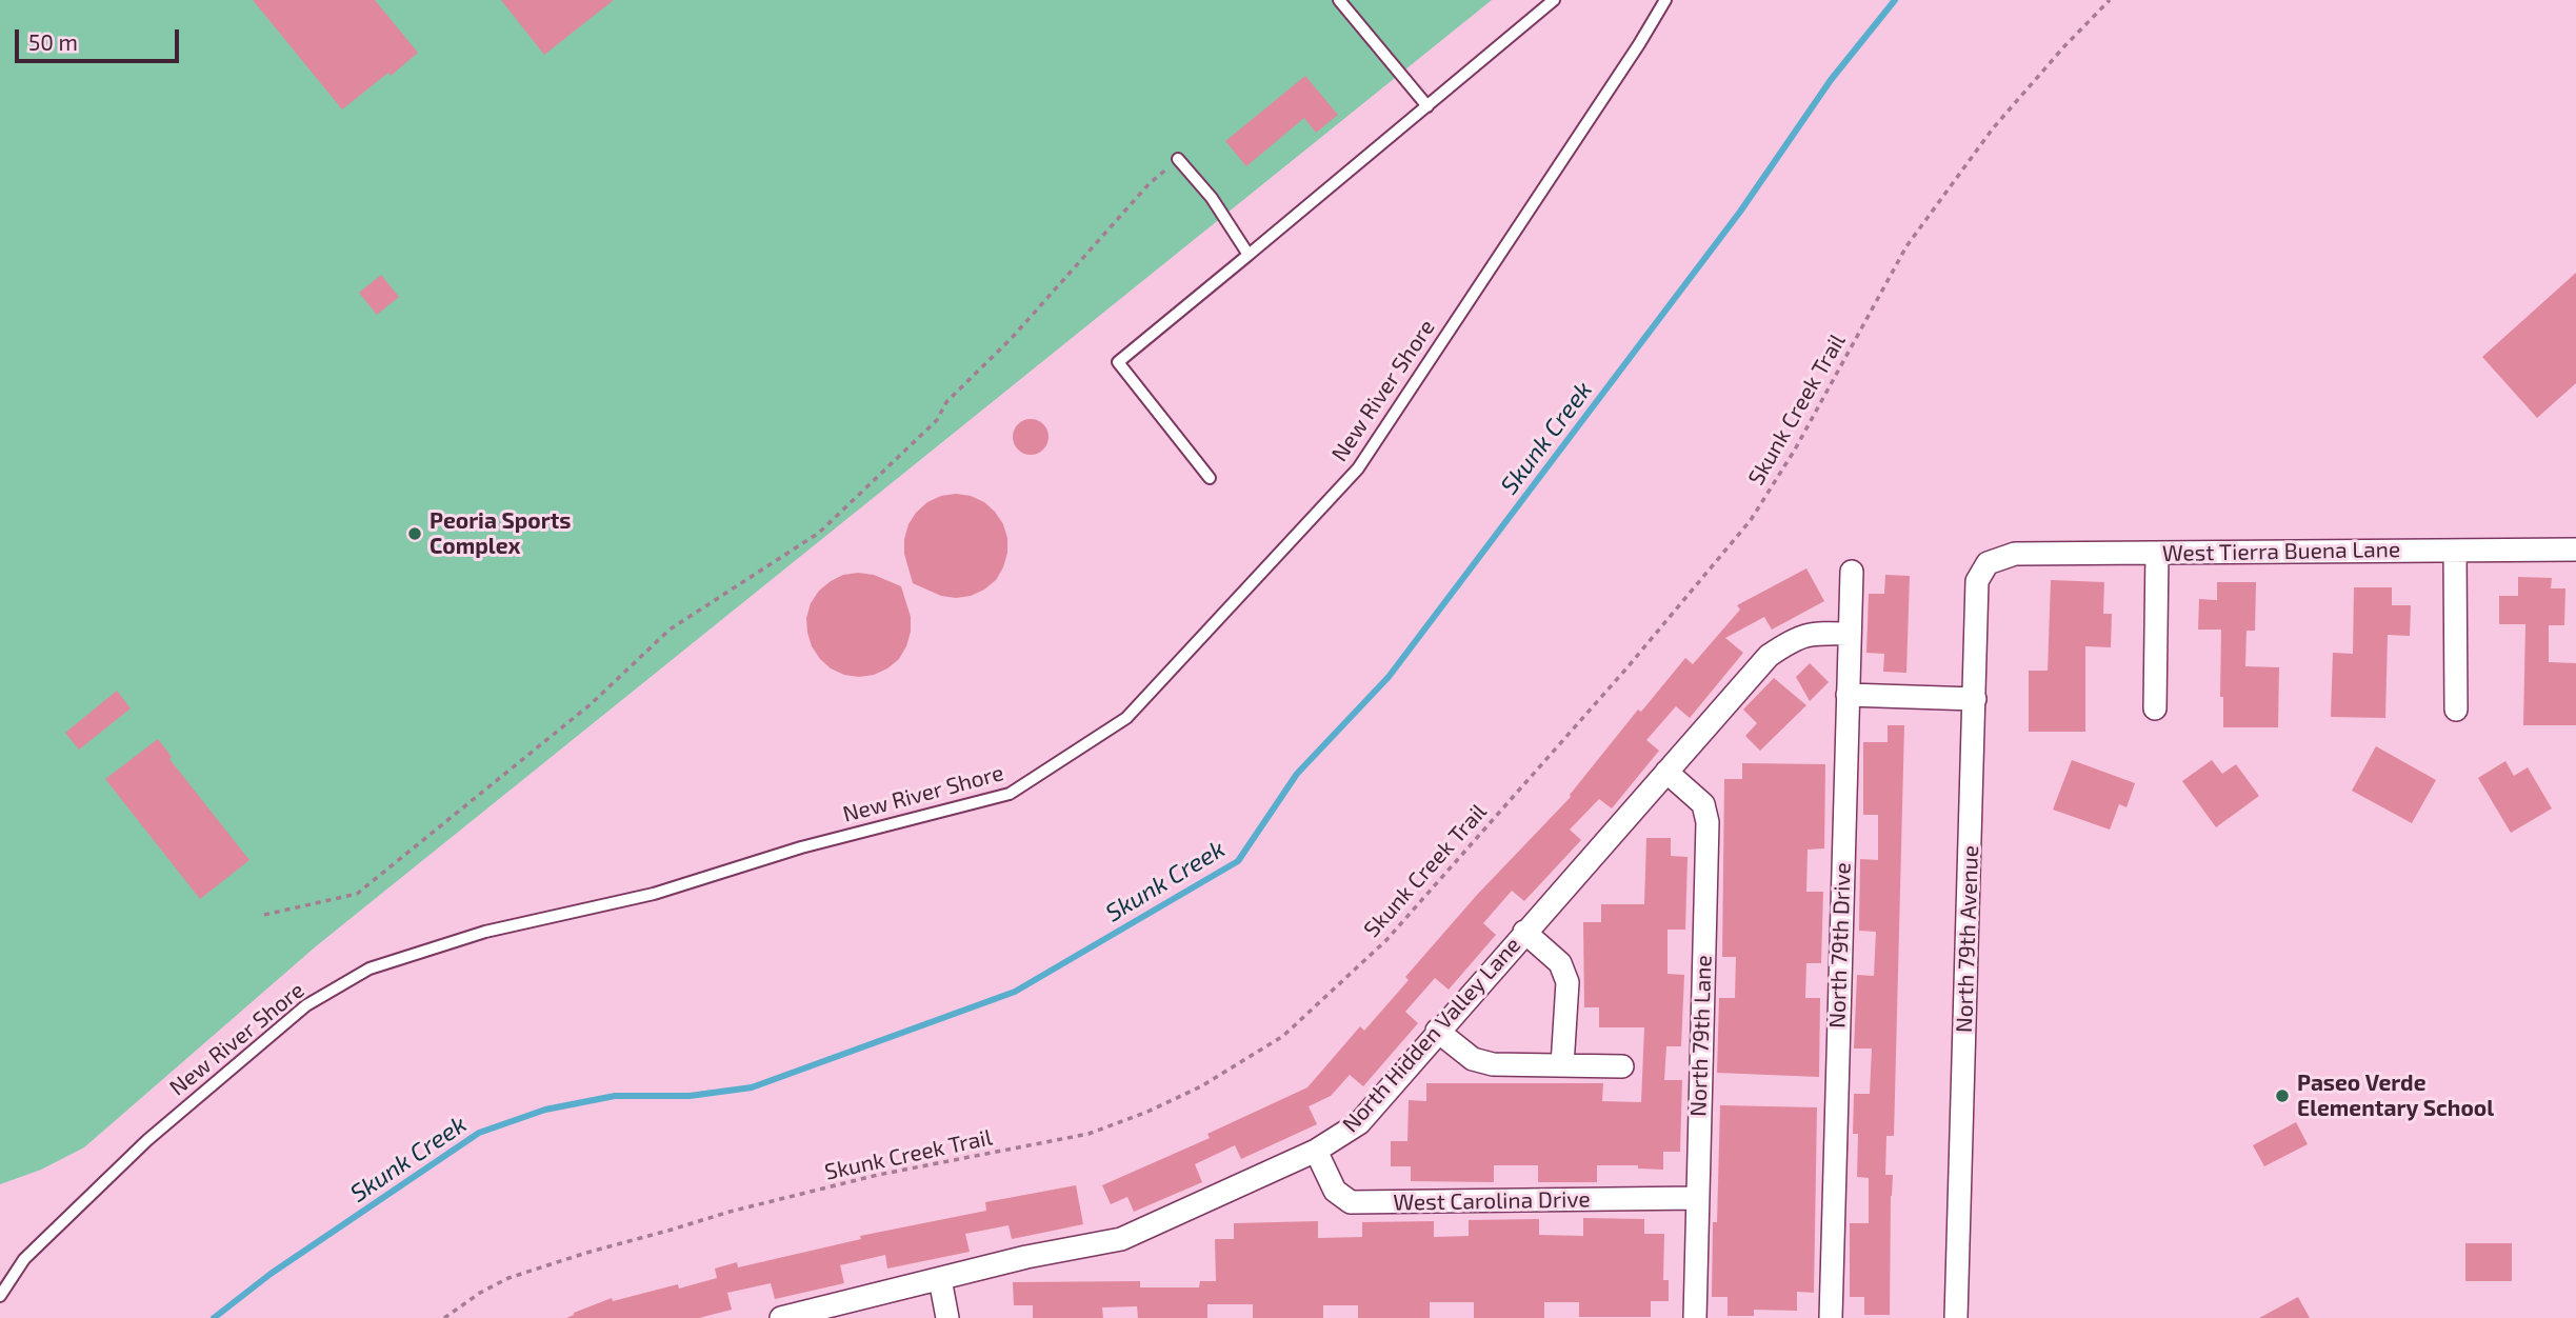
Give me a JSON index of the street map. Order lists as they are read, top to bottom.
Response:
{
  "streets": {
    "street": [
      "West Tierra Buena Lane",
      "North 79th Avenue",
      "North 79th Drive",
      "North Hidden Valley Lane",
      "North 79th Lane",
      "West Carolina Drive"
    ],
    "lane": ["New River Shore"],
    "path": ["Skunk Creek Trail"]
  },
  "crossings": [
    ["West Tierra Buena Lane", "North 79th Avenue"],
    ["North 79th Drive", "North Hidden Valley Lane"],
    ["North Hidden Valley Lane", "North 79th Lane"],
    ["North Hidden Valley Lane", "West Carolina Drive"],
    ["North 79th Lane", "West Carolina Drive"]
  ],
  "water": ["Skunk Creek"],
  "places": ["Peoria Sports Complex", "Paseo Verde Elementary School"],
  "scale_bar": "50 m"
}
